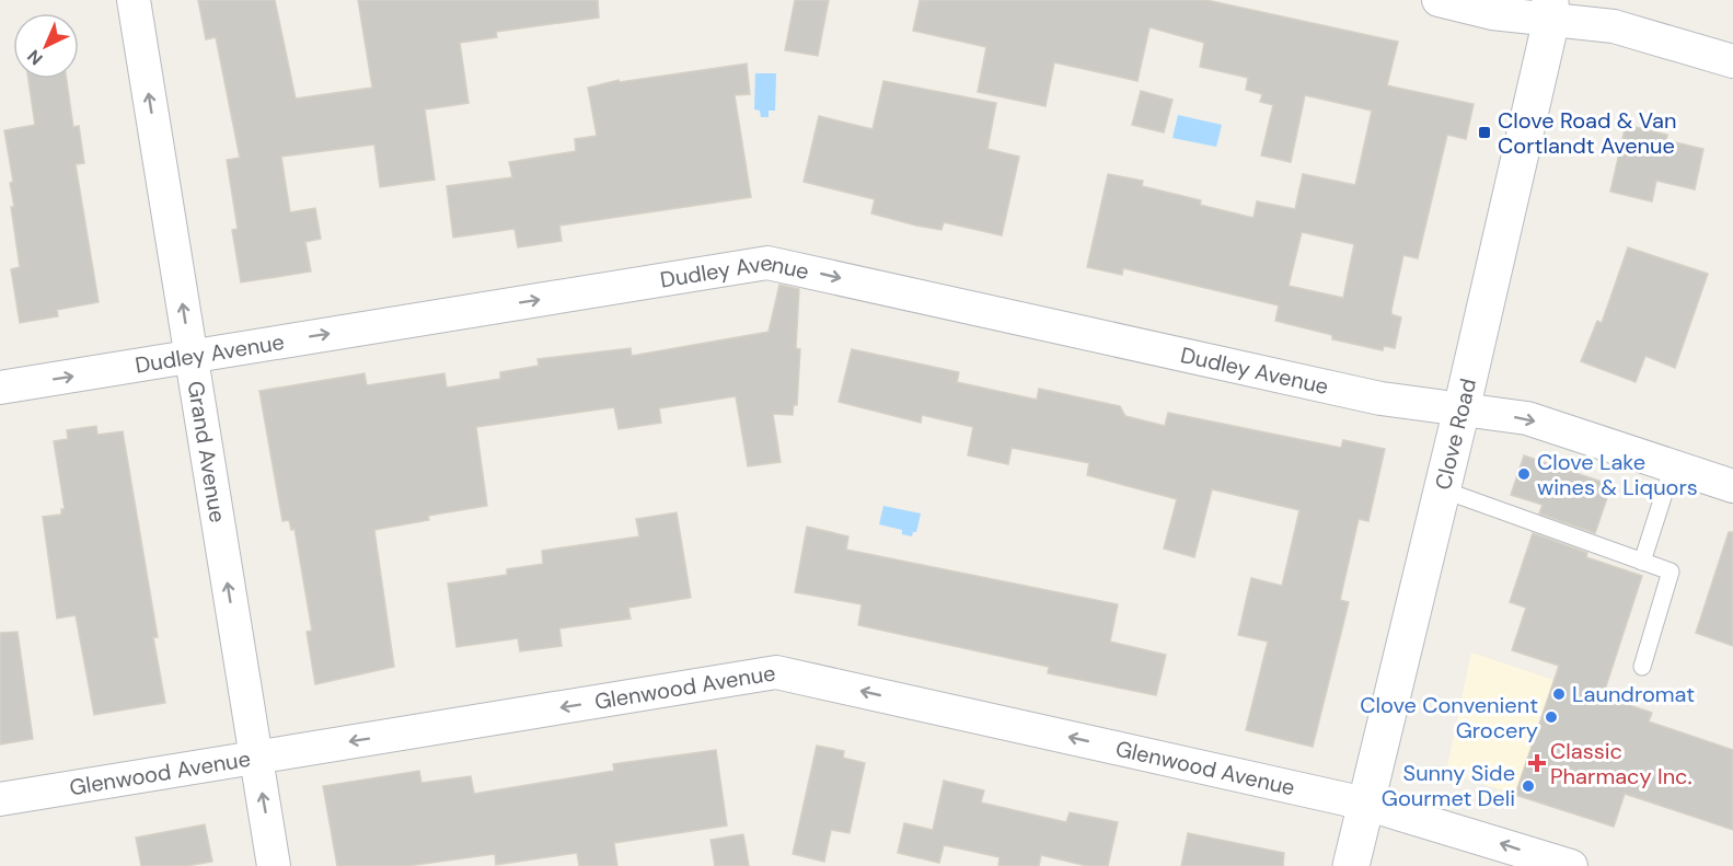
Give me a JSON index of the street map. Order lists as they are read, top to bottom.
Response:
{
  "streets": {
    "main road": ["Clove Road"],
    "street": ["Dudley Avenue", "Grand Avenue", "Glenwood Avenue"]
  },
  "crossings": [
    ["Dudley Avenue", "Clove Road"],
    ["Dudley Avenue", "Grand Avenue"],
    ["Clove Road", "Glenwood Avenue"],
    ["Grand Avenue", "Glenwood Avenue"]
  ],
  "one_way": ["Dudley Avenue", "Grand Avenue", "Glenwood Avenue"],
  "places": {
    "transit": ["Clove Road & Van Cortlandt Avenue"],
    "other": [
      "Clove Lake wines & Liquors",
      "Laundromat",
      "Clove Convenient Grocery",
      "Sunny Side Gourmet Deli"
    ],
    "health": ["Classic Pharmacy Inc."]
  },
  "north": "bottom left"
}
